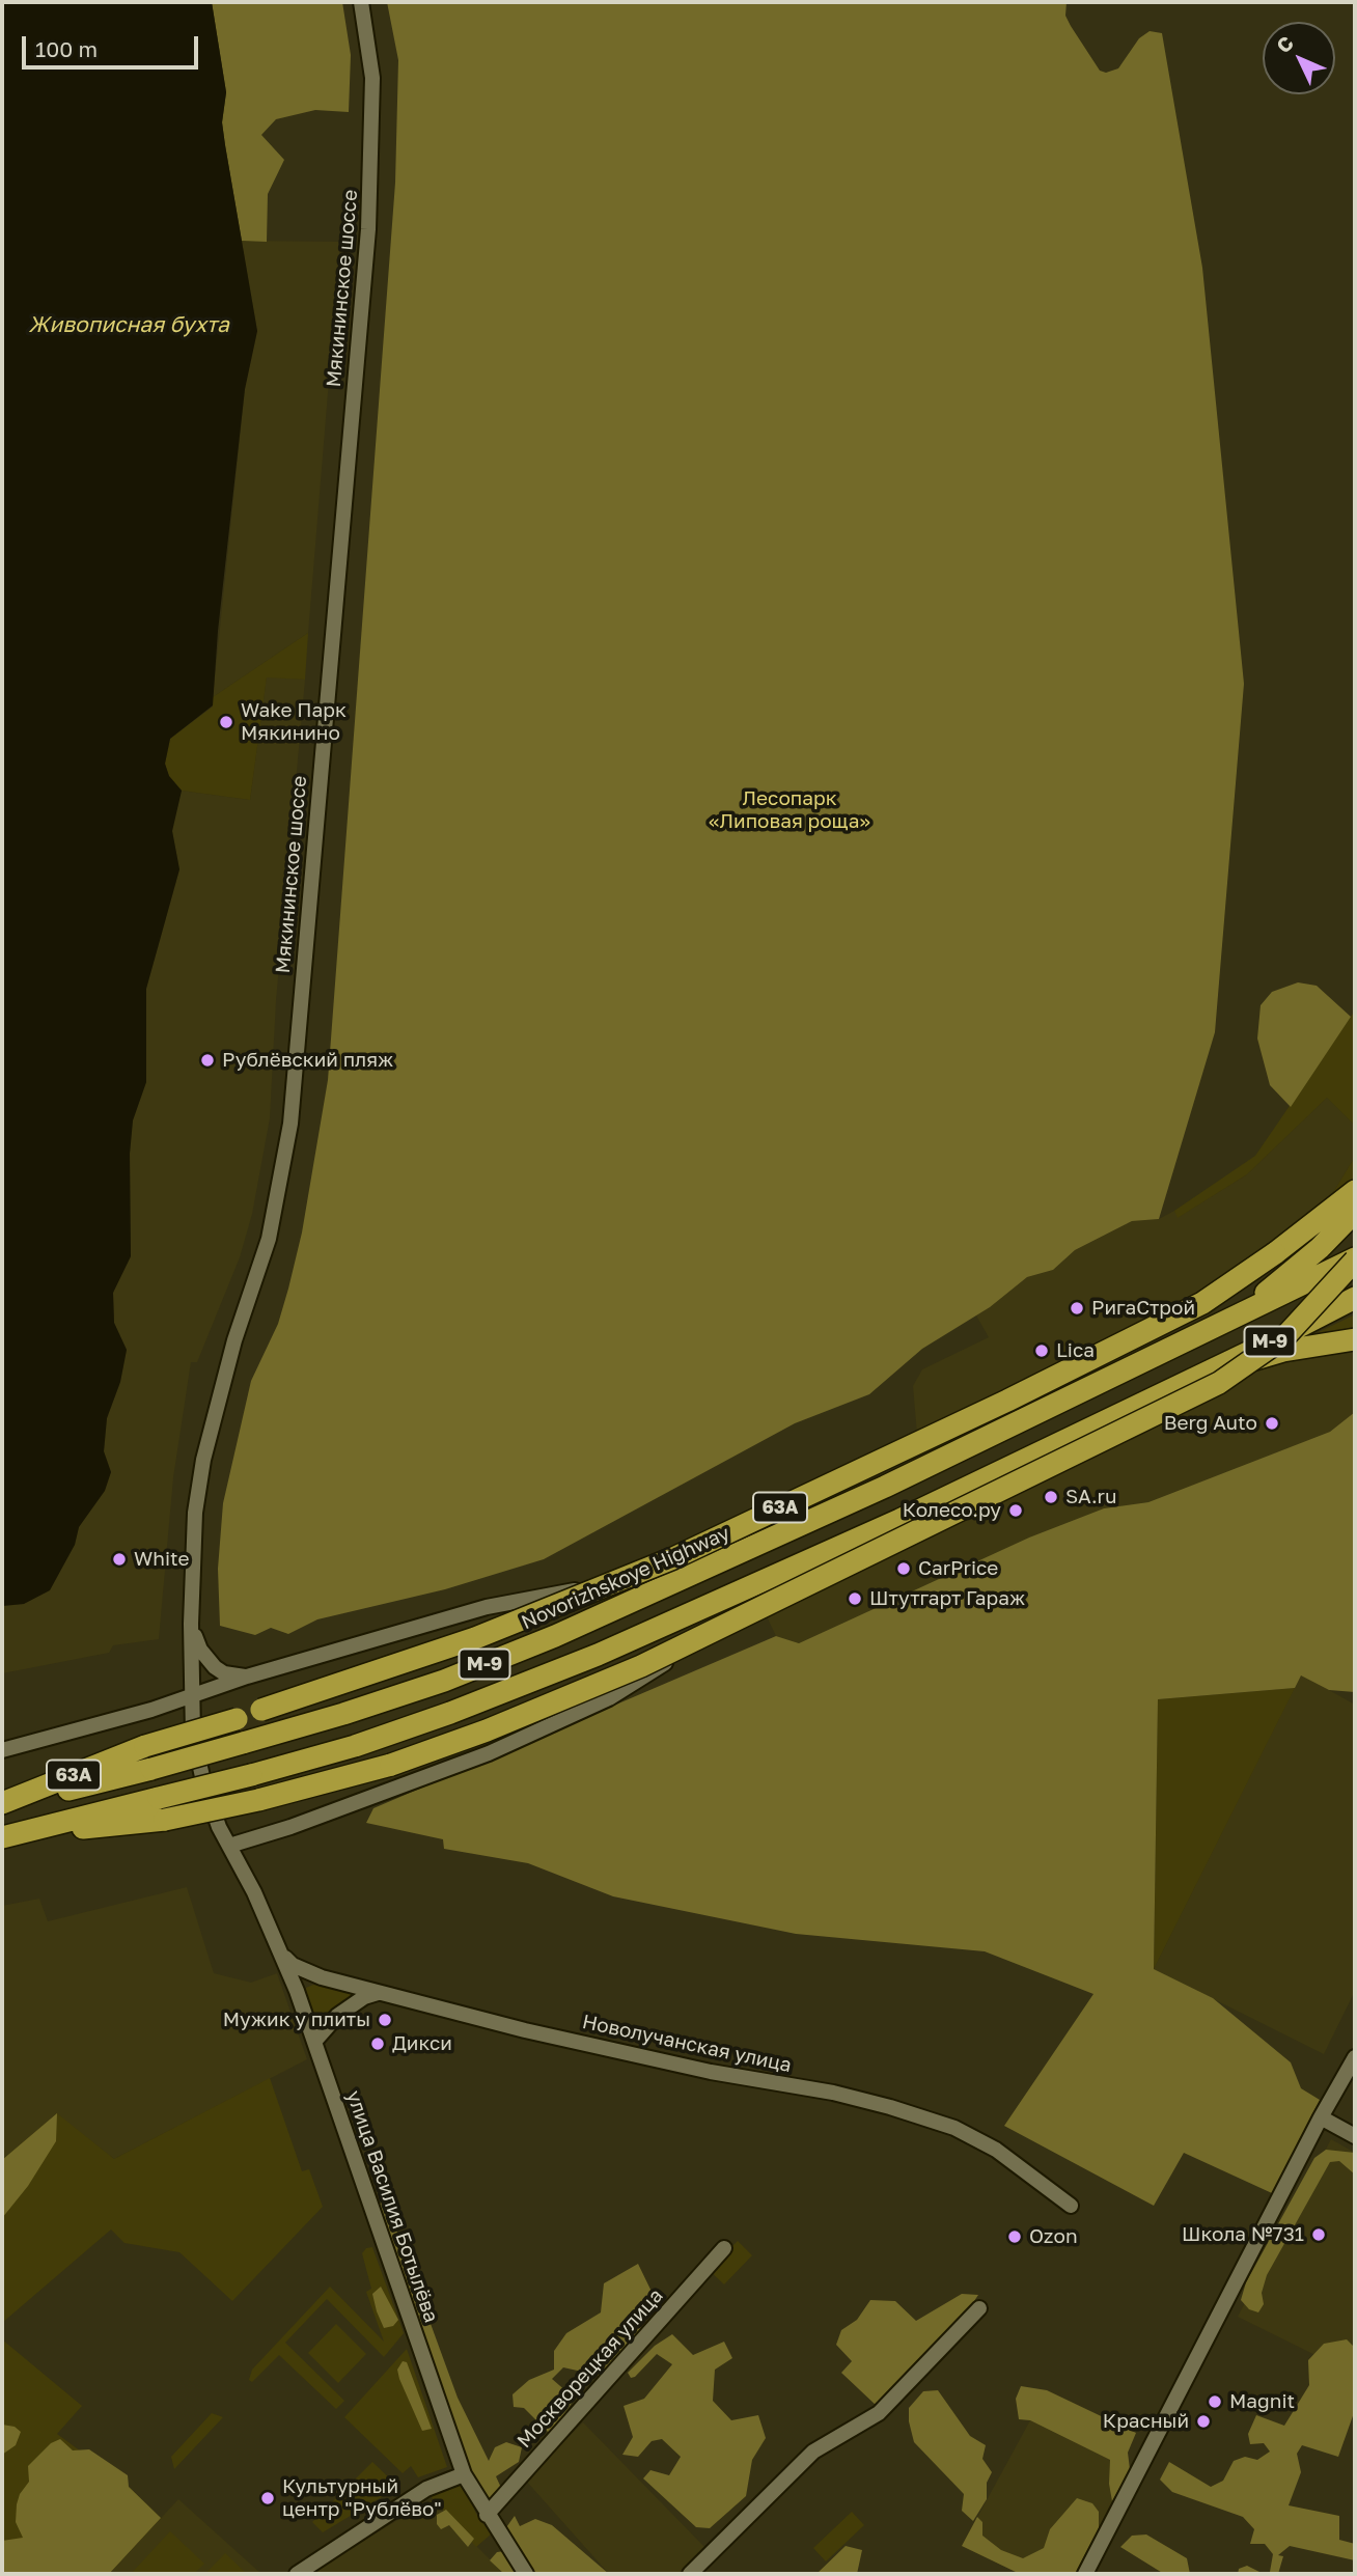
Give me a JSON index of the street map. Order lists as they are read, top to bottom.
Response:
{
  "streets": {
    "highway": ["М-9", "63A", "Novorizhskoye Highway"],
    "street": [
      "Мякининское шоссе",
      "Новолучанская улица",
      "улица Василия Ботылёва",
      "Москворецкая улица"
    ]
  },
  "crossings": [
    ["Мякининское шоссе", "улица Василия Ботылёва"],
    ["63A", "Novorizhskoye Highway"],
    ["Новолучанская улица", "улица Василия Ботылёва"],
    ["улица Василия Ботылёва", "Москворецкая улица"]
  ],
  "water": ["Живописная бухта"],
  "parks": ["Лесопарк «Липовая роща»"],
  "places": [
    "Wake Парк Мякинино",
    "Рублёвский пляж",
    "РигаСтрой",
    "Lica",
    "Berg Auto",
    "SA.ru",
    "Колесо.ру",
    "White",
    "CarPrice",
    "Штутгарт Гараж",
    "Мужик у плиты",
    "Дикси",
    "Школа №731",
    "Ozon",
    "Magnit",
    "Красный",
    "Культурный центр \"Рублёво\""
  ],
  "scale_bar": "100 m",
  "north": "top left"
}
